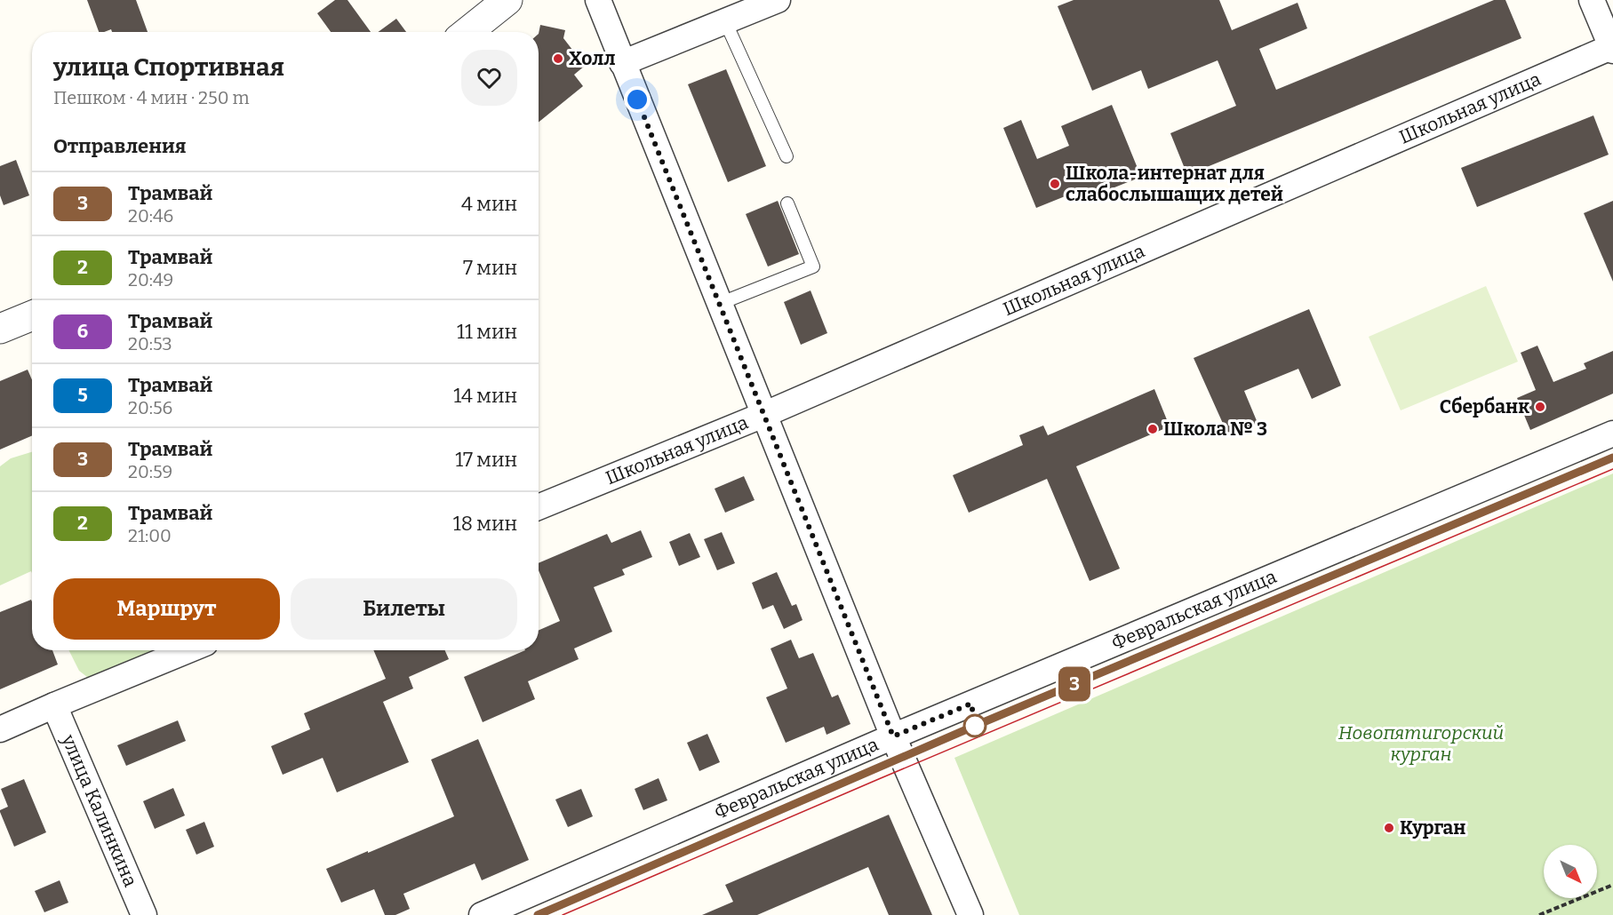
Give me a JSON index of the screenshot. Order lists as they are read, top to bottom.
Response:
{
  "streets": {
    "street": ["Школьная улица", "Февральская улица", "улица Калинкина"]
  },
  "parks": ["Новопятигорский курган"],
  "places": [
    "Холл",
    "Школа-интернат для слабослышащих детей",
    "Сбербанк",
    "Школа № 3",
    "Курган"
  ],
  "lines": ["tram line 3"],
  "north": "bottom right",
  "page": {
    "on_map": "3",
    "heading": [
      ["улица Спортивная", "Пешком · 4 мин · 250 m"],
      "Отправления"
    ],
    "list": [
      {
        "mark": "3",
        "name": "Трамвай",
        "note": "20:46",
        "value": "4 мин"
      },
      {
        "mark": "2",
        "name": "Трамвай",
        "note": "20:49",
        "value": "7 мин"
      },
      {
        "mark": "6",
        "name": "Трамвай",
        "note": "20:53",
        "value": "11 мин"
      },
      {
        "mark": "5",
        "name": "Трамвай",
        "note": "20:56",
        "value": "14 мин"
      },
      {
        "mark": "3",
        "name": "Трамвай",
        "note": "20:59",
        "value": "17 мин"
      },
      {
        "mark": "2",
        "name": "Трамвай",
        "note": "21:00",
        "value": "18 мин"
      }
    ],
    "buttons": ["Маршрут", "Билеты"]
  }
}
